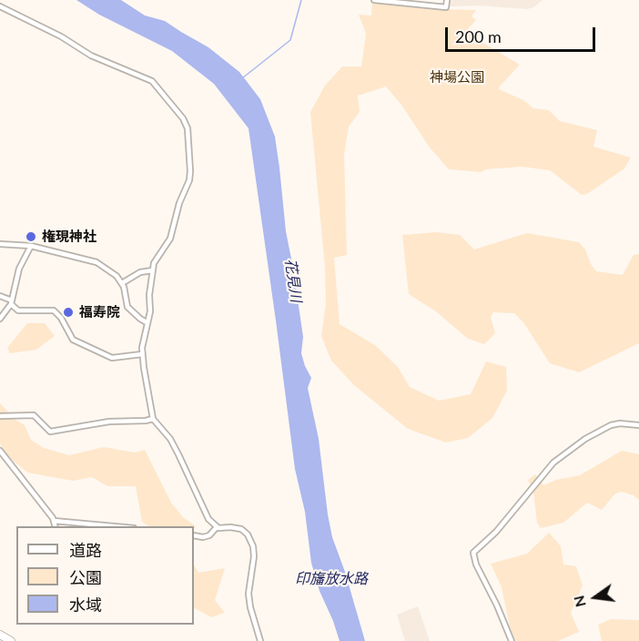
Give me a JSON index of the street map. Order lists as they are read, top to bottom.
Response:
{
  "water": ["花見川", "印旛放水路"],
  "parks": ["神場公園"],
  "places": ["権現神社", "福寿院"],
  "legend": ["道路", "公園", "水域"],
  "scale_bar": "200 m",
  "north": "left"
}
